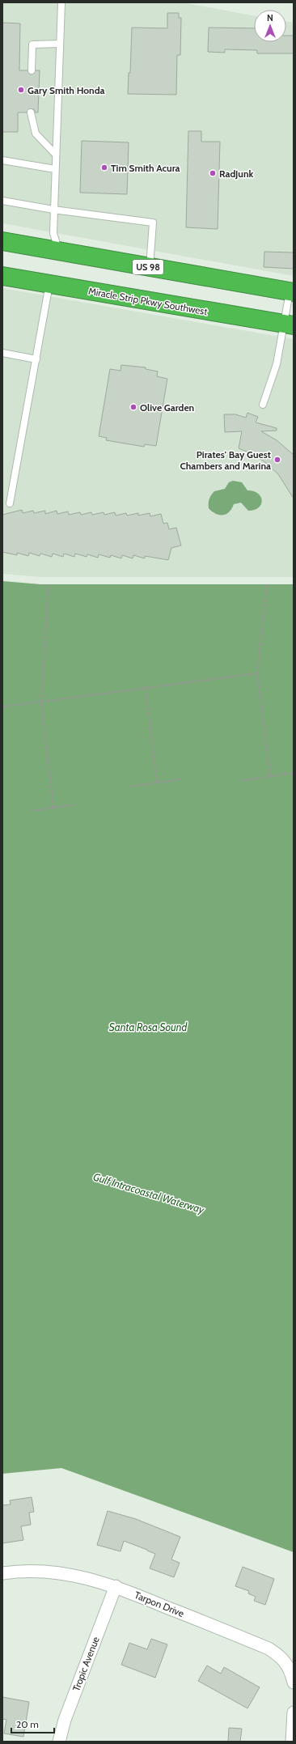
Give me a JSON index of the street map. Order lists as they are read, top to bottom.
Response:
{
  "streets": {
    "highway": ["US 98", "Miracle Strip Pkwy Southwest"],
    "street": ["Tarpon Drive", "Tropic Avenue"]
  },
  "crossings": [
    ["Tarpon Drive", "Tropic Avenue"]
  ],
  "water": ["Santa Rosa Sound", "Gulf Intracoastal Waterway"],
  "places": [
    "Gary Smith Honda",
    "Tim Smith Acura",
    "RadJunk",
    "Olive Garden",
    "Pirates' Bay Guest Chambers and Marina"
  ],
  "scale_bar": "20 m",
  "north": "top"
}
